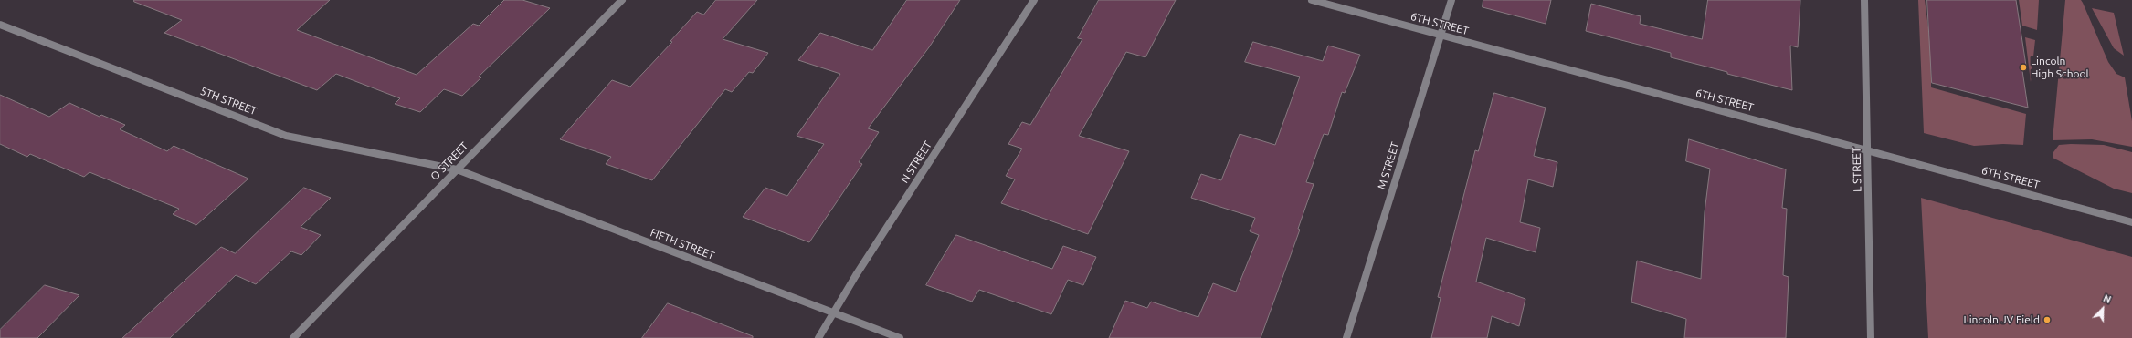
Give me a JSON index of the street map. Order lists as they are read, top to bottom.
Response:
{
  "streets": {
    "street": [
      "6TH STREET",
      "5TH STREET",
      "O STREET",
      "N STREET",
      "M STREET",
      "L STREET",
      "FIFTH STREET"
    ]
  },
  "crossings": [
    ["6TH STREET", "M STREET"],
    ["6TH STREET", "L STREET"],
    ["5TH STREET", "O STREET"],
    ["5TH STREET", "FIFTH STREET"],
    ["O STREET", "FIFTH STREET"],
    ["N STREET", "FIFTH STREET"]
  ],
  "places": ["Lincoln High School", "Lincoln JV Field"],
  "north": "top right"
}
